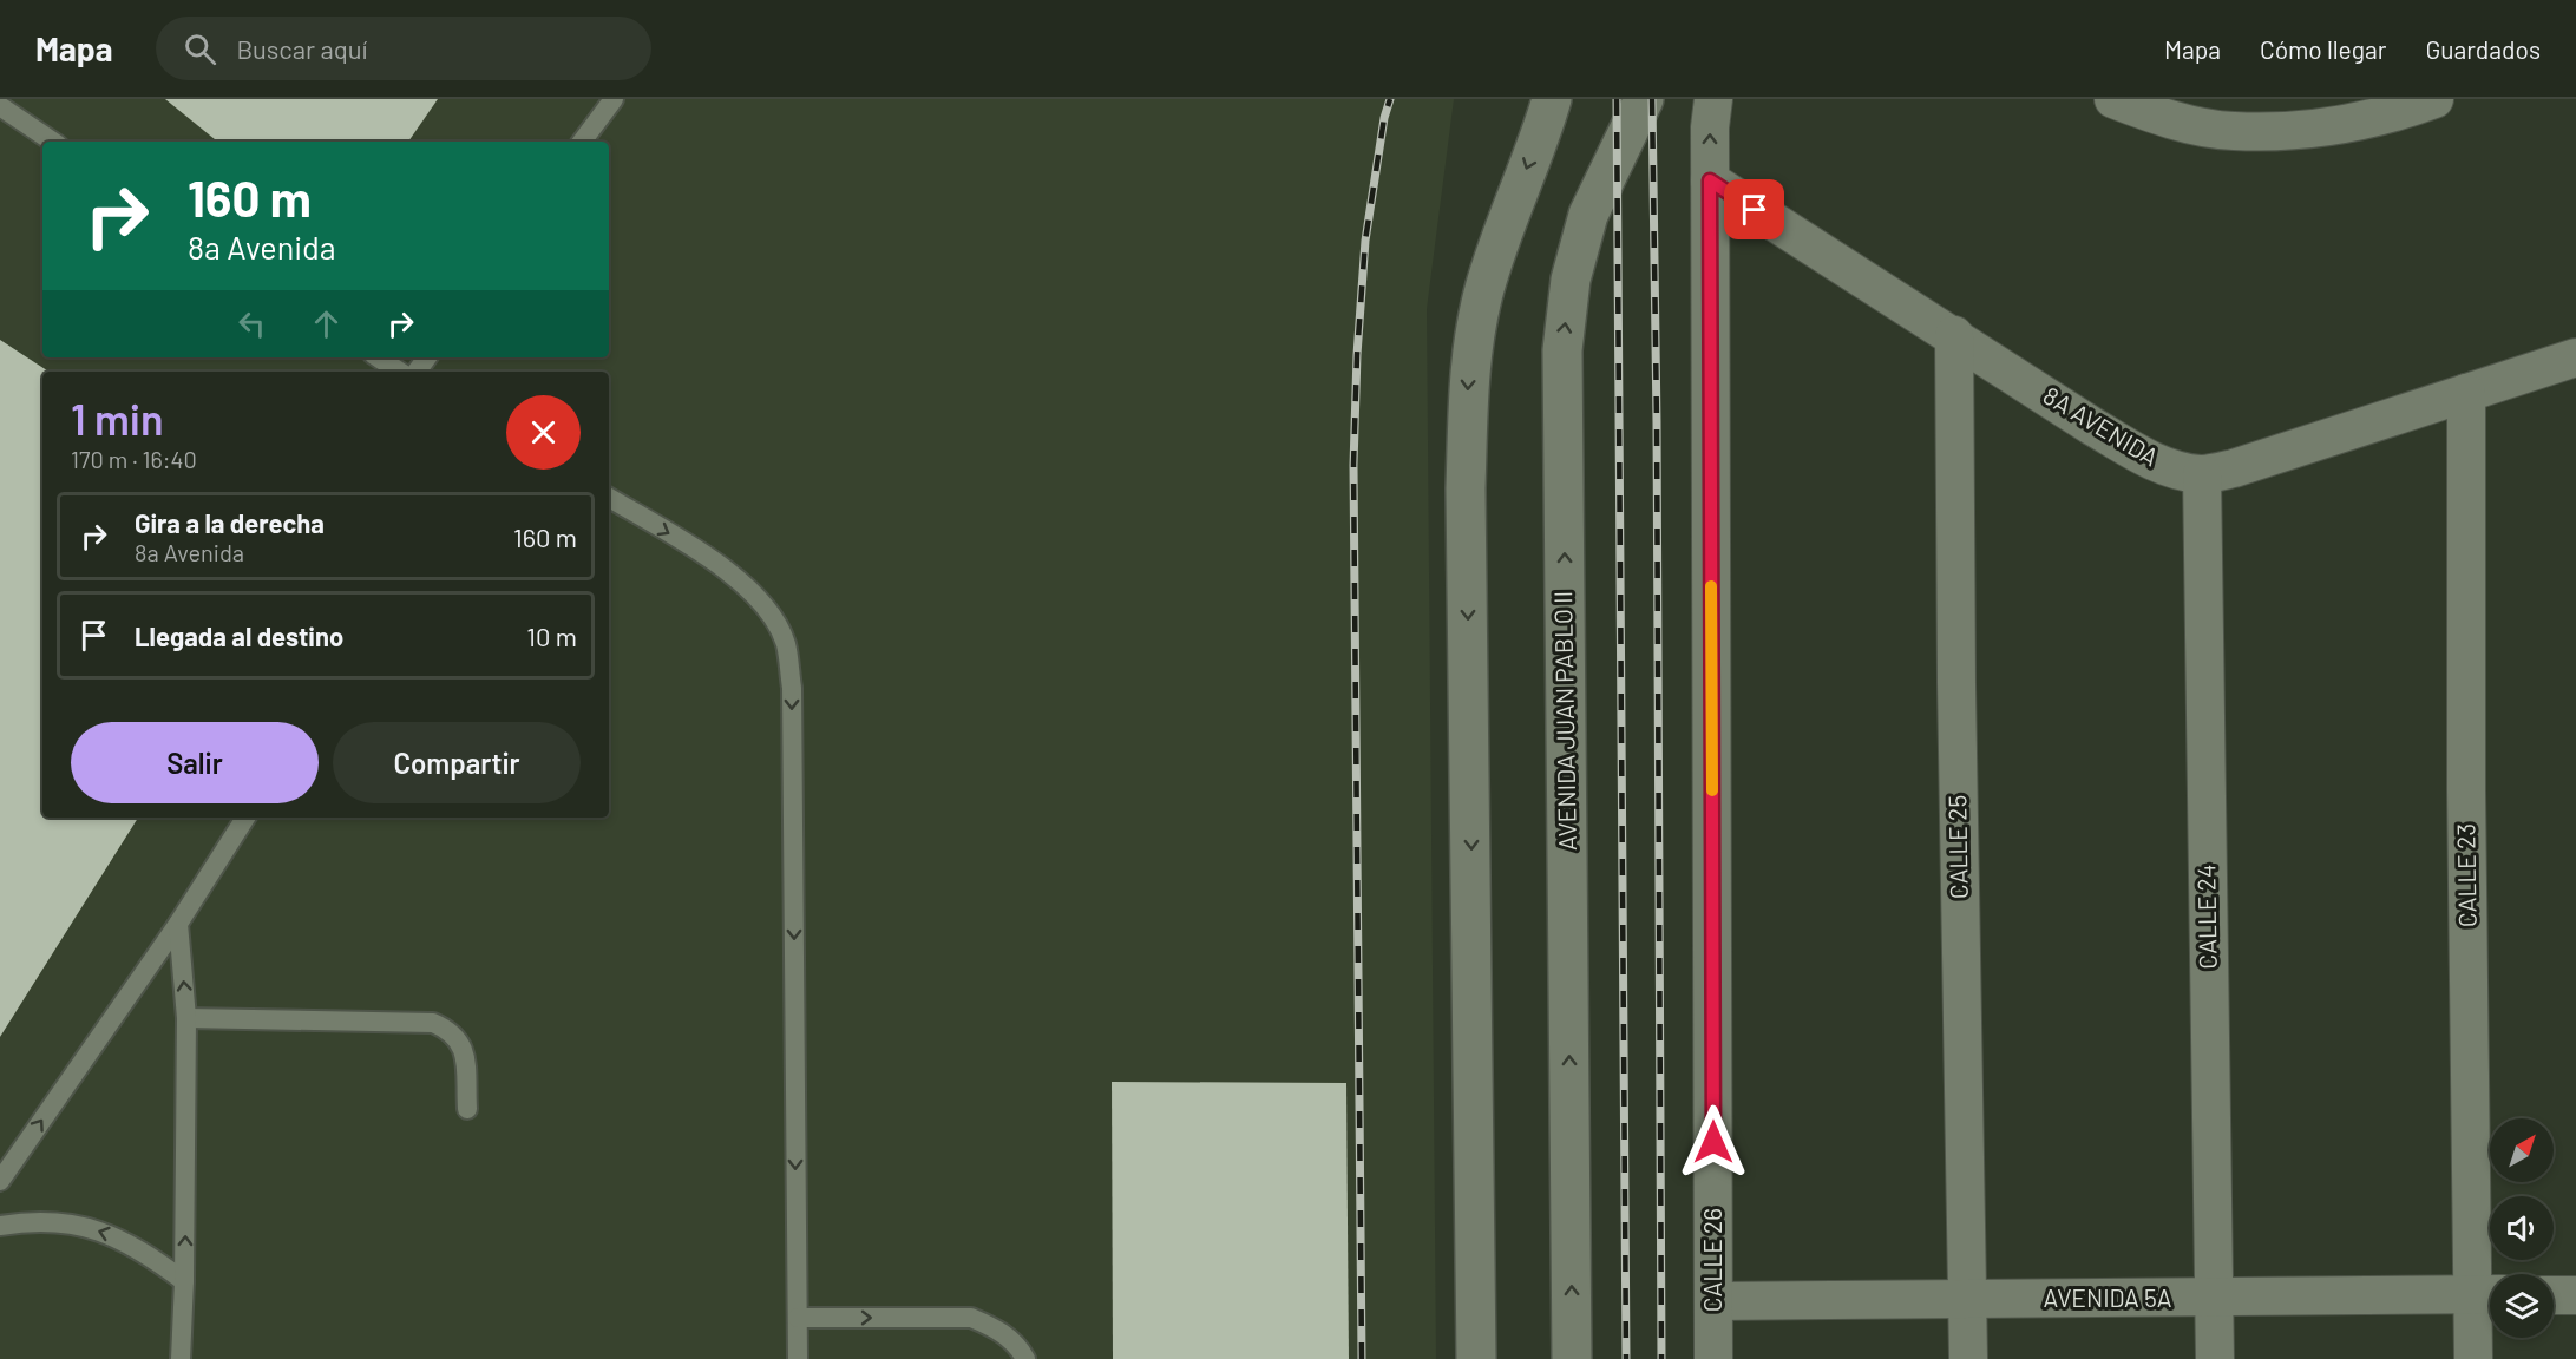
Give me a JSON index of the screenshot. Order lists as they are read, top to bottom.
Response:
{
  "streets": {
    "main road": ["AVENIDA JUAN PABLO II"],
    "street": [
      "8A AVENIDA",
      "CALLE 25",
      "CALLE 23",
      "CALLE 24",
      "CALLE 26",
      "AVENIDA 5A"
    ]
  },
  "crossings": [
    ["8A AVENIDA", "CALLE 25"],
    ["8A AVENIDA", "CALLE 23"],
    ["8A AVENIDA", "CALLE 24"],
    ["8A AVENIDA", "CALLE 26"],
    ["CALLE 25", "AVENIDA 5A"],
    ["CALLE 23", "AVENIDA 5A"],
    ["CALLE 24", "AVENIDA 5A"],
    ["CALLE 26", "AVENIDA 5A"]
  ],
  "north": "top right",
  "page": {
    "header": "Mapa",
    "search": "Buscar aquí",
    "nav": ["Mapa", "Cómo llegar", "Guardados"],
    "turn": ["160 m", "8a Avenida"],
    "heading": ["1 min", "170 m · 16:40"],
    "list": [
      {
        "name": "Gira a la derecha",
        "note": "8a Avenida",
        "value": "160 m"
      },
      {
        "name": "Llegada al destino",
        "value": "10 m"
      }
    ],
    "buttons": ["Salir", "Compartir"]
  }
}
